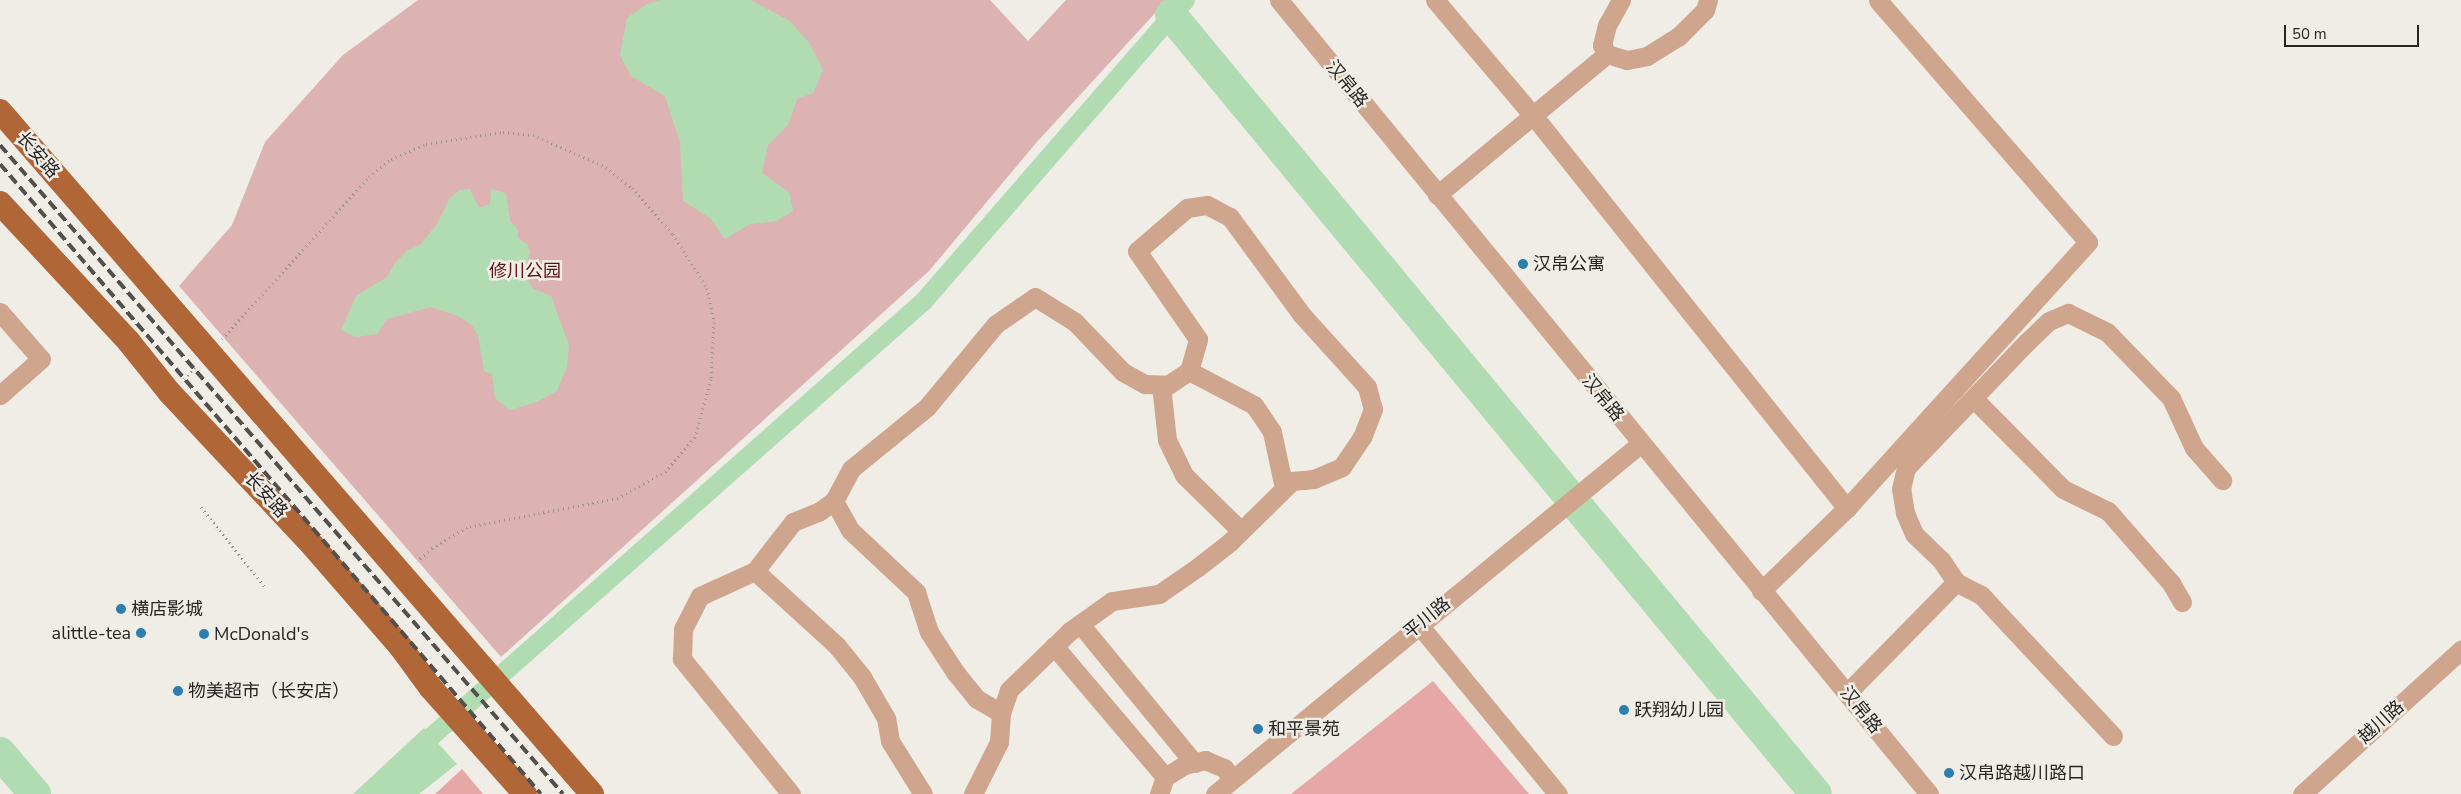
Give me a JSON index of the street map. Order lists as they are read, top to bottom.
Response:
{
  "streets": {
    "main road": ["长安路"],
    "street": ["汉帛路", "平川路", "越川路"]
  },
  "crossings": [
    ["汉帛路", "平川路"]
  ],
  "parks": ["修川公园"],
  "places": [
    "汉帛公寓",
    "横店影城",
    "alittle-tea",
    "McDonald's",
    "物美超市（长安店）",
    "跃翔幼儿园",
    "和平景苑",
    "汉帛路越川路口"
  ],
  "scale_bar": "50 m"
}
